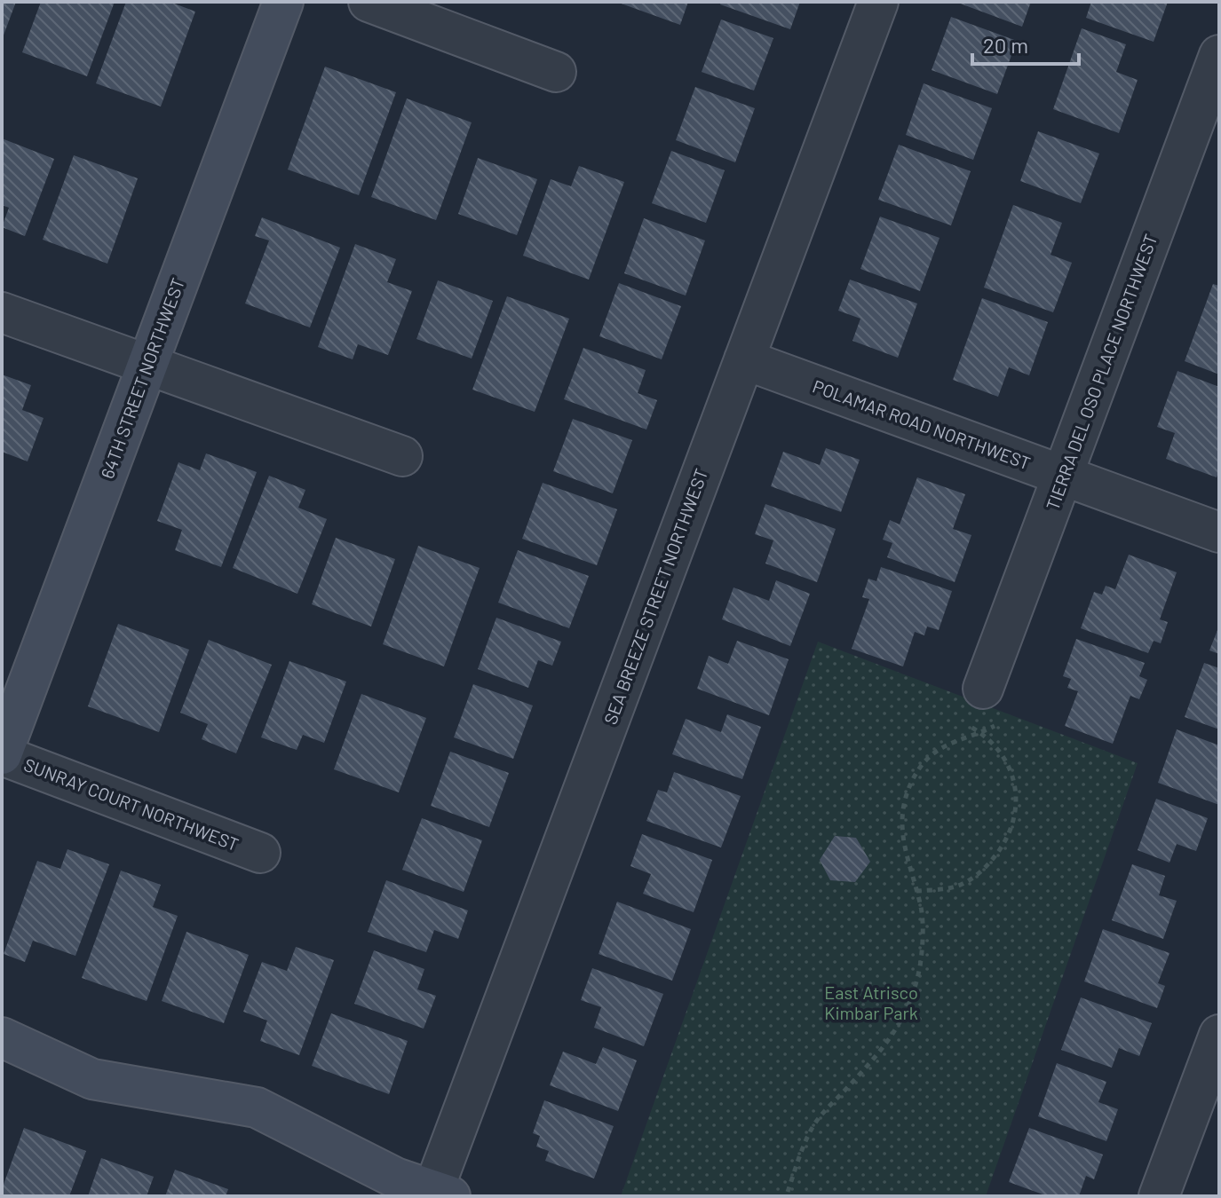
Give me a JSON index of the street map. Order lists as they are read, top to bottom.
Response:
{
  "streets": {
    "street": [
      "TIERRA DEL OSO PLACE NORTHWEST",
      "64TH STREET NORTHWEST",
      "POLAMAR ROAD NORTHWEST",
      "SEA BREEZE STREET NORTHWEST",
      "SUNRAY COURT NORTHWEST"
    ]
  },
  "crossings": [
    ["TIERRA DEL OSO PLACE NORTHWEST", "POLAMAR ROAD NORTHWEST"],
    ["64TH STREET NORTHWEST", "SUNRAY COURT NORTHWEST"],
    ["POLAMAR ROAD NORTHWEST", "SEA BREEZE STREET NORTHWEST"]
  ],
  "parks": ["East Atrisco Kimbar Park"],
  "scale_bar": "20 m"
}
